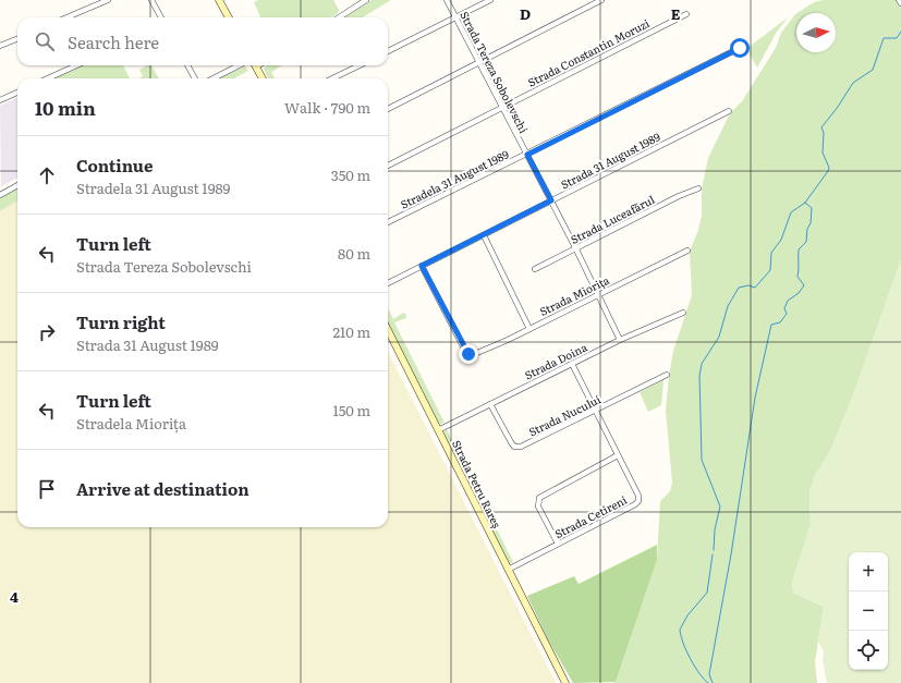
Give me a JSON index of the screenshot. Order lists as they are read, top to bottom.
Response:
{
  "streets": {
    "main road": ["Strada Petru Rareș"],
    "street": [
      "Strada Constantin Moruzi",
      "Strada Tereza Sobolevschi",
      "Strada 31 August 1989",
      "Stradela 31 August 1989",
      "Strada Luceafărul",
      "Strada Miorița",
      "Strada Doina",
      "Strada Nucului",
      "Strada Cetireni"
    ]
  },
  "crossings": [
    ["Strada Constantin Moruzi", "Strada Tereza Sobolevschi"],
    ["Strada Tereza Sobolevschi", "Strada 31 August 1989"],
    ["Strada Tereza Sobolevschi", "Stradela 31 August 1989"],
    ["Strada Tereza Sobolevschi", "Strada Luceafărul"],
    ["Strada Tereza Sobolevschi", "Strada Miorița"],
    ["Strada Tereza Sobolevschi", "Strada Doina"],
    ["Strada 31 August 1989", "Strada Miorița"],
    ["Strada Doina", "Strada Nucului"],
    ["Strada Doina", "Strada Petru Rareș"],
    ["Strada Doina", "Strada Cetireni"],
    ["Strada Nucului", "Strada Cetireni"],
    ["Strada Petru Rareș", "Strada Cetireni"]
  ],
  "north": "right",
  "page": {
    "search": "Search here",
    "heading": ["10 min", "Walk · 790 m"],
    "list": [
      ["Continue", "Stradela 31 August 1989", "350 m"],
      ["Turn left", "Strada Tereza Sobolevschi", "80 m"],
      ["Turn right", "Strada 31 August 1989", "210 m"],
      ["Turn left", "Stradela Miorița", "150 m"],
      "Arrive at destination"
    ],
    "map_buttons": ["+", "−"]
  },
  "grid": {
    "columns": ["D", "E"],
    "rows": ["4"]
  }
}
